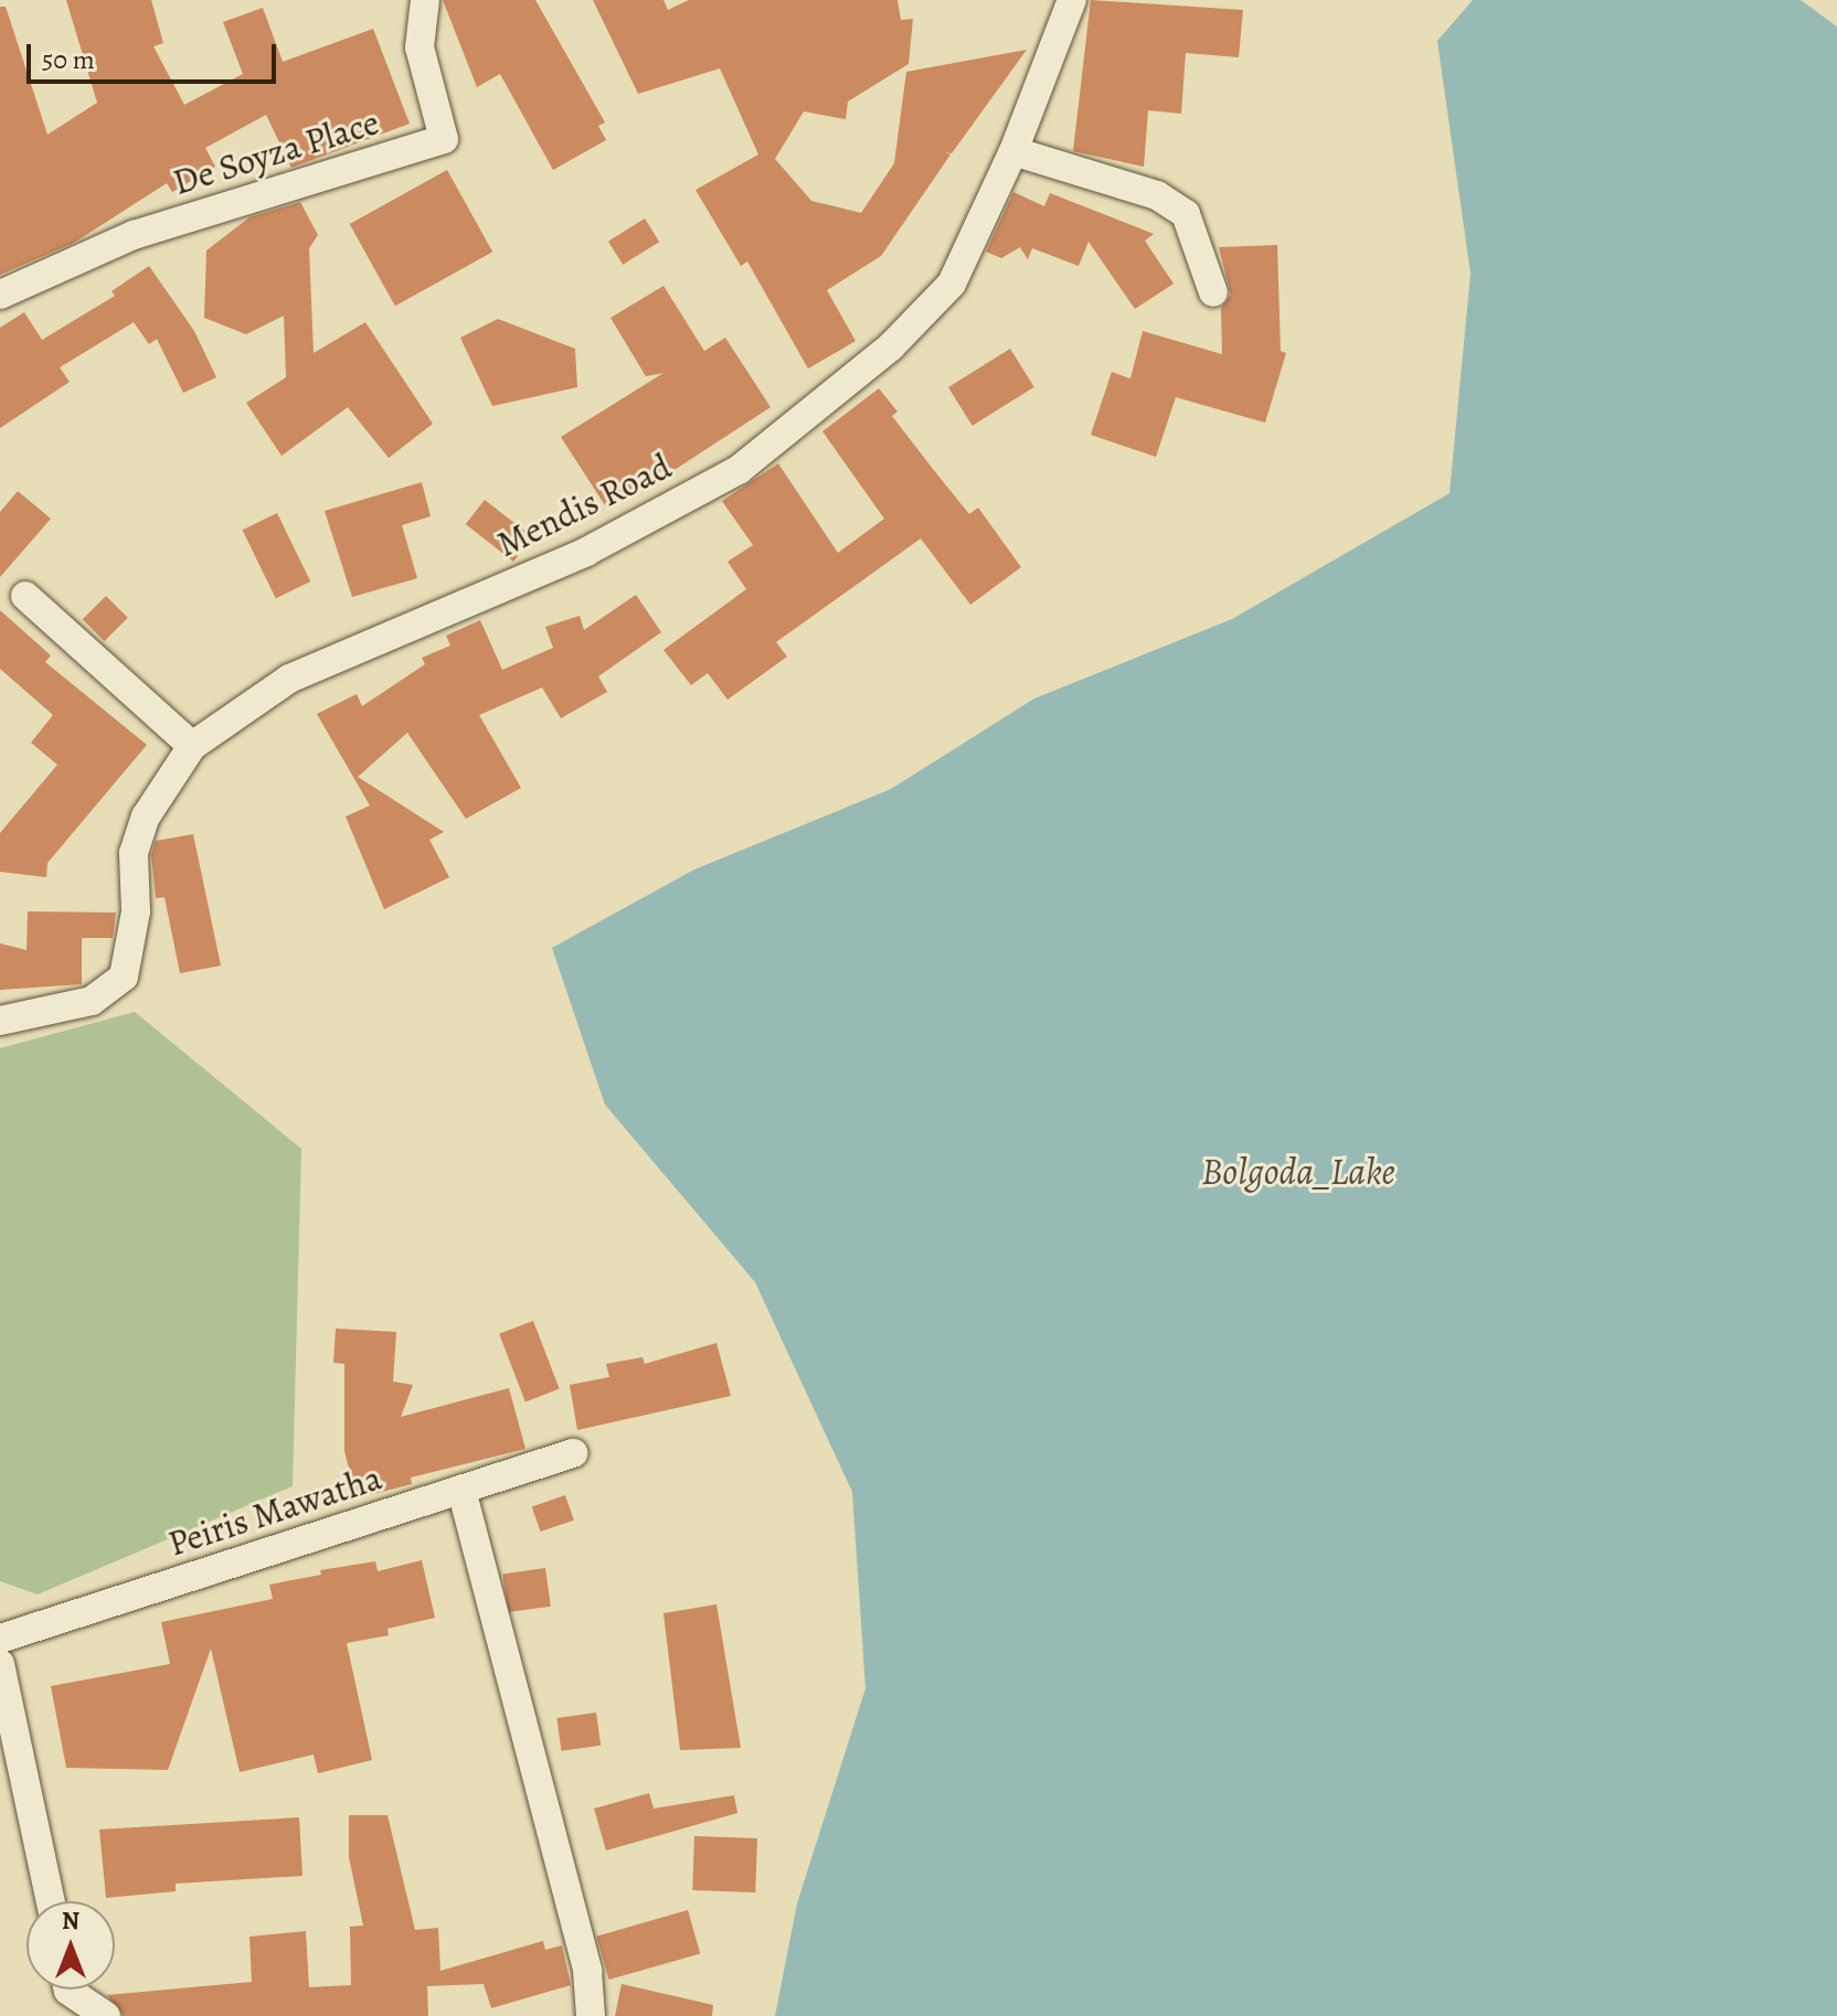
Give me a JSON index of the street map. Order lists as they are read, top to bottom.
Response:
{
  "streets": {
    "street": ["De Soyza Place", "Mendis Road", "Peiris Mawatha"]
  },
  "water": ["Bolgoda_Lake"],
  "scale_bar": "50 m",
  "north": "top"
}
